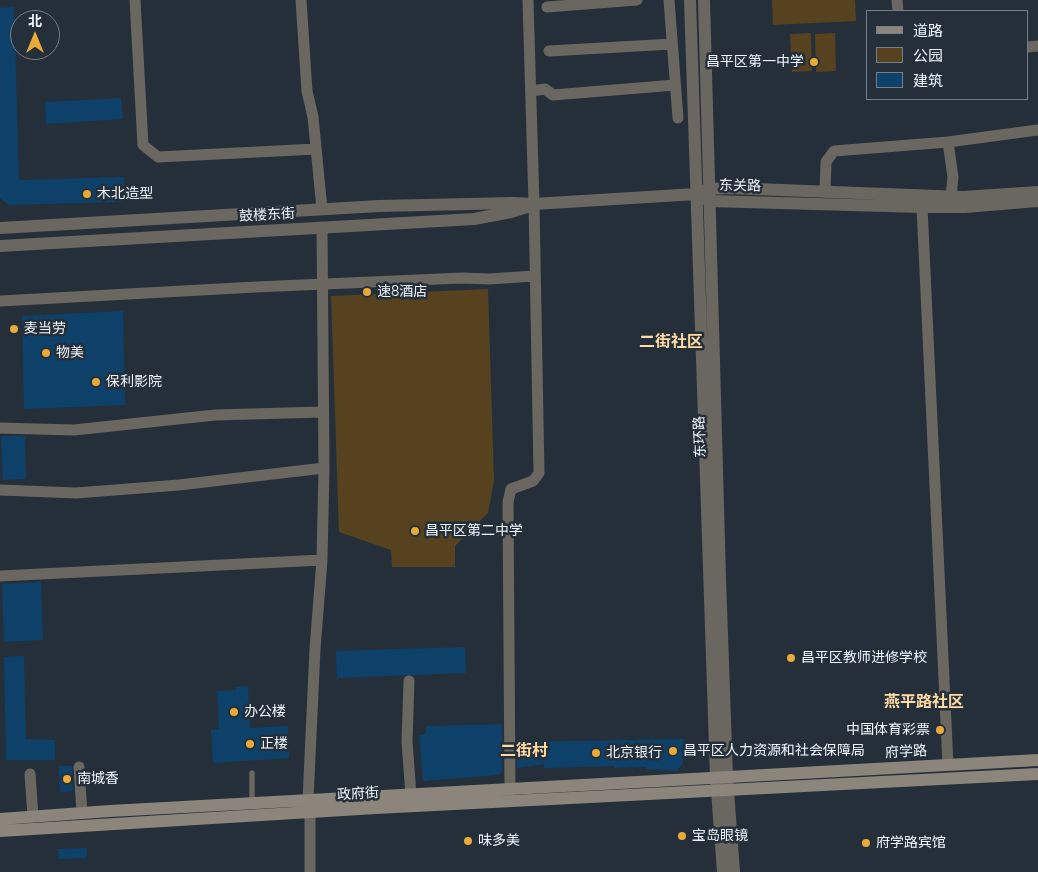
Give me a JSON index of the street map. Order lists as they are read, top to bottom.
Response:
{
  "streets": {
    "main road": ["府学路", "政府街"],
    "street": ["东关路", "鼓楼东街", "东环路"]
  },
  "crossings": [
    ["东关路", "鼓楼东街"],
    ["东关路", "东环路"],
    ["鼓楼东街", "东环路"],
    ["东环路", "府学路"],
    ["东环路", "政府街"],
    ["府学路", "政府街"]
  ],
  "districts": ["二街社区", "燕平路社区", "二街村"],
  "places": [
    "昌平区第一中学",
    "木北造型",
    "速8酒店",
    "麦当劳",
    "物美",
    "保利影院",
    "昌平区第二中学",
    "昌平区教师进修学校",
    "办公楼",
    "中国体育彩票",
    "正楼",
    "昌平区人力资源和社会保障局",
    "北京银行",
    "南城香",
    "宝岛眼镜",
    "味多美",
    "府学路宾馆"
  ],
  "legend": ["道路", "公园", "建筑"],
  "north": "top"
}
